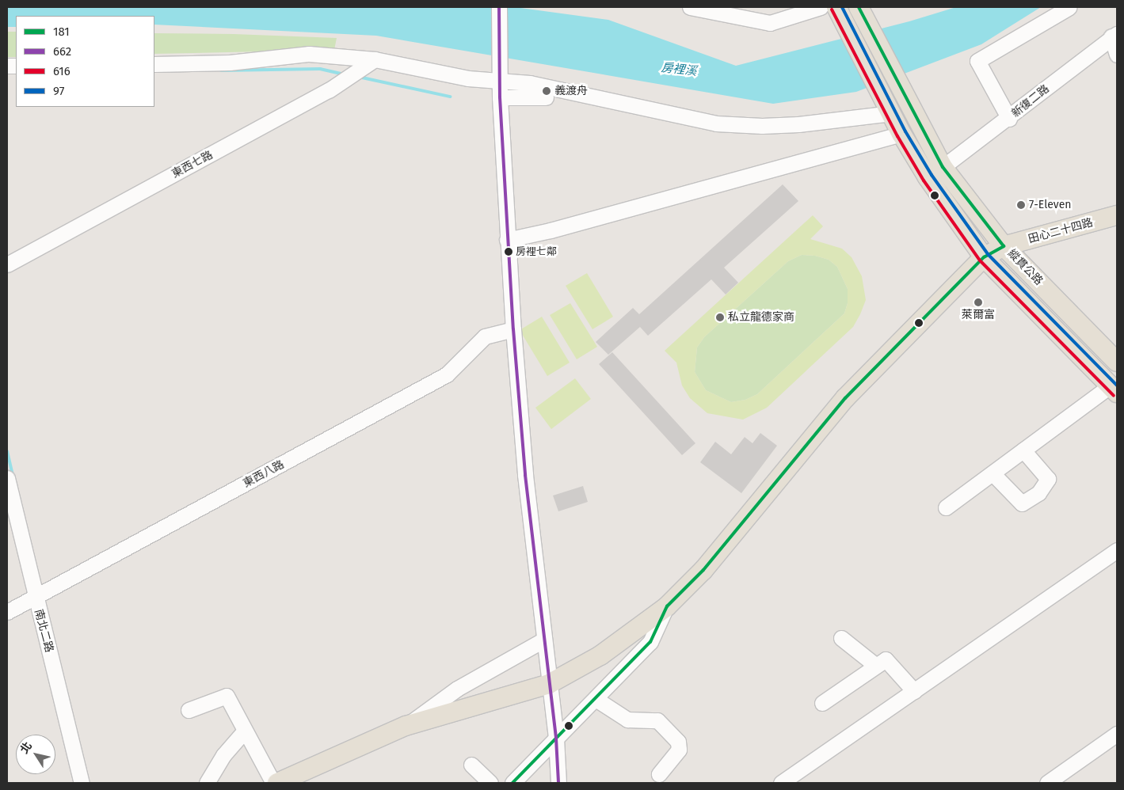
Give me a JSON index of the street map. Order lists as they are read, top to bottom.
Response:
{
  "streets": {
    "main road": ["田心二十四路", "縱貫公路"],
    "street": [
      "新復二路",
      "東西七路",
      "東西八路",
      "南北二路"
    ]
  },
  "crossings": [
    ["新復二路", "縱貫公路"],
    ["田心二十四路", "縱貫公路"],
    ["東西八路", "南北二路"]
  ],
  "water": ["房裡溪"],
  "places": [
    "義渡舟",
    "7-Eleven",
    "房裡七鄰",
    "萊爾富",
    "私立龍德家商"
  ],
  "lines": [
    "transit line 181",
    "transit line 662",
    "transit line 97",
    "transit line 616"
  ],
  "legend": [
    "181",
    "662",
    "616",
    "97"
  ],
  "north": "top left"
}
